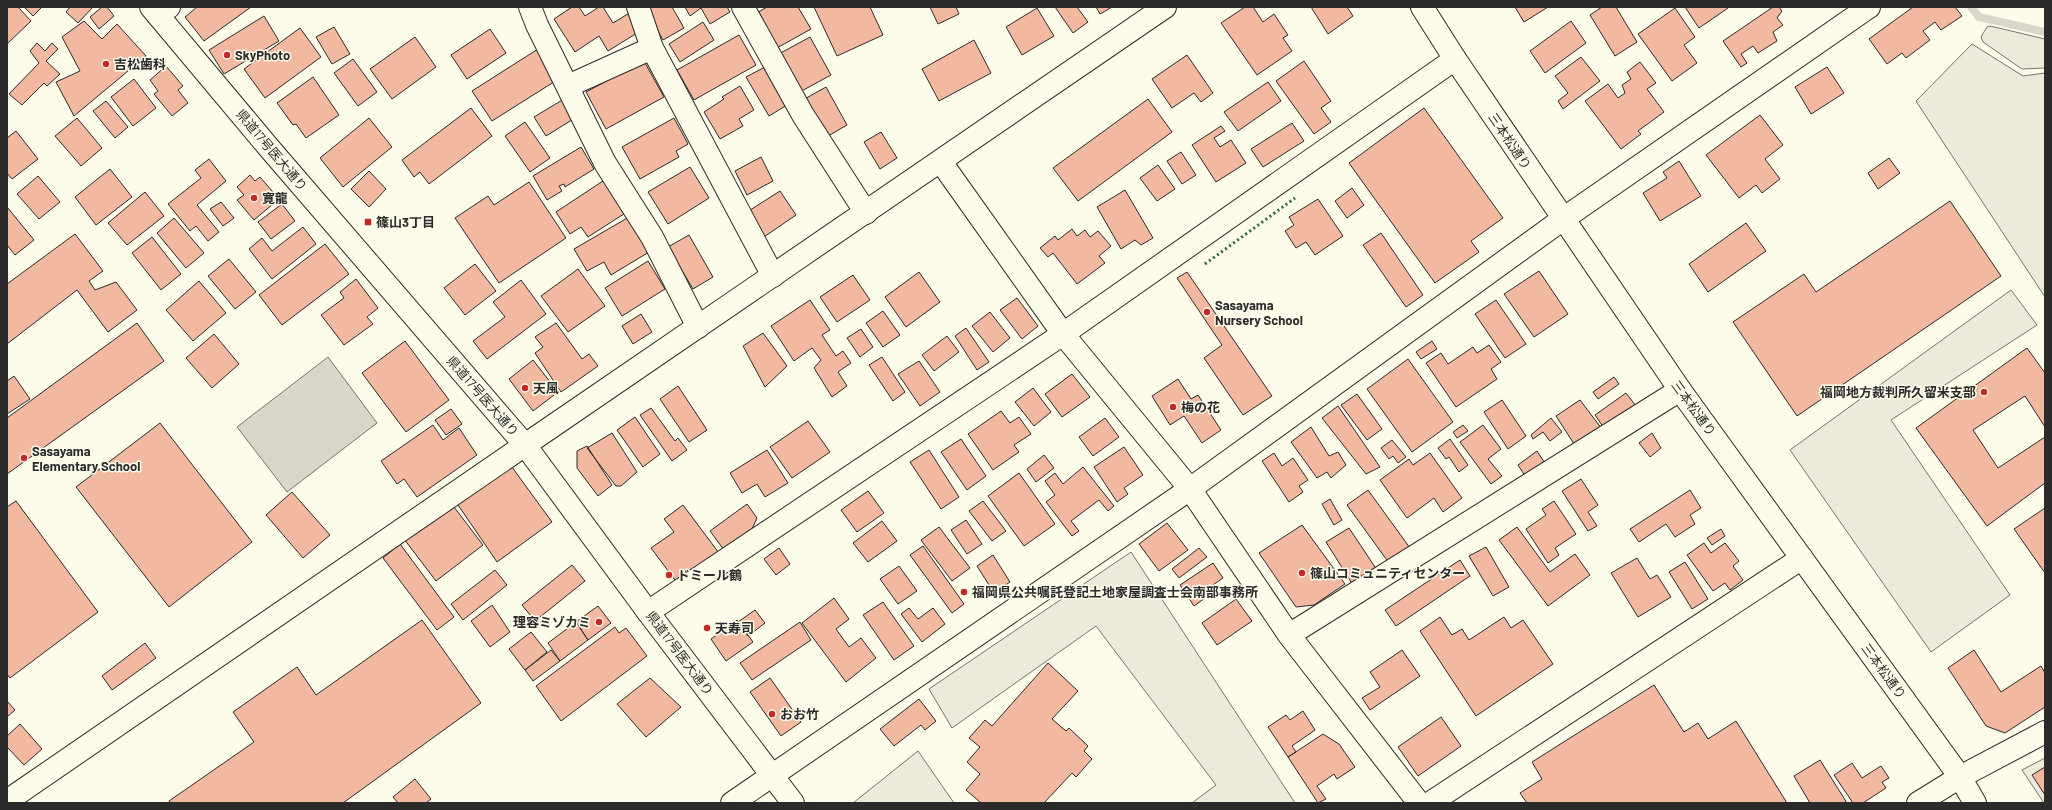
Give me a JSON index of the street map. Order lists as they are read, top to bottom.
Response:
{
  "streets": {
    "street": ["三本松通り", "県道17号医大通り"]
  },
  "places": {
    "other": [
      "SkyPhoto",
      "吉松歯科",
      "寛龍",
      "Sasayama Nursery School",
      "天風",
      "福岡地方裁判所久留米支部",
      "梅の花",
      "Sasayama Elementary School",
      "篠山コミュニティセンター",
      "ドミール鶴",
      "福岡県公共嘱託登記土地家屋調査士会南部事務所",
      "理容ミゾカミ",
      "天寿司",
      "おお竹"
    ],
    "transit": ["篠山3丁目"]
  }
}
